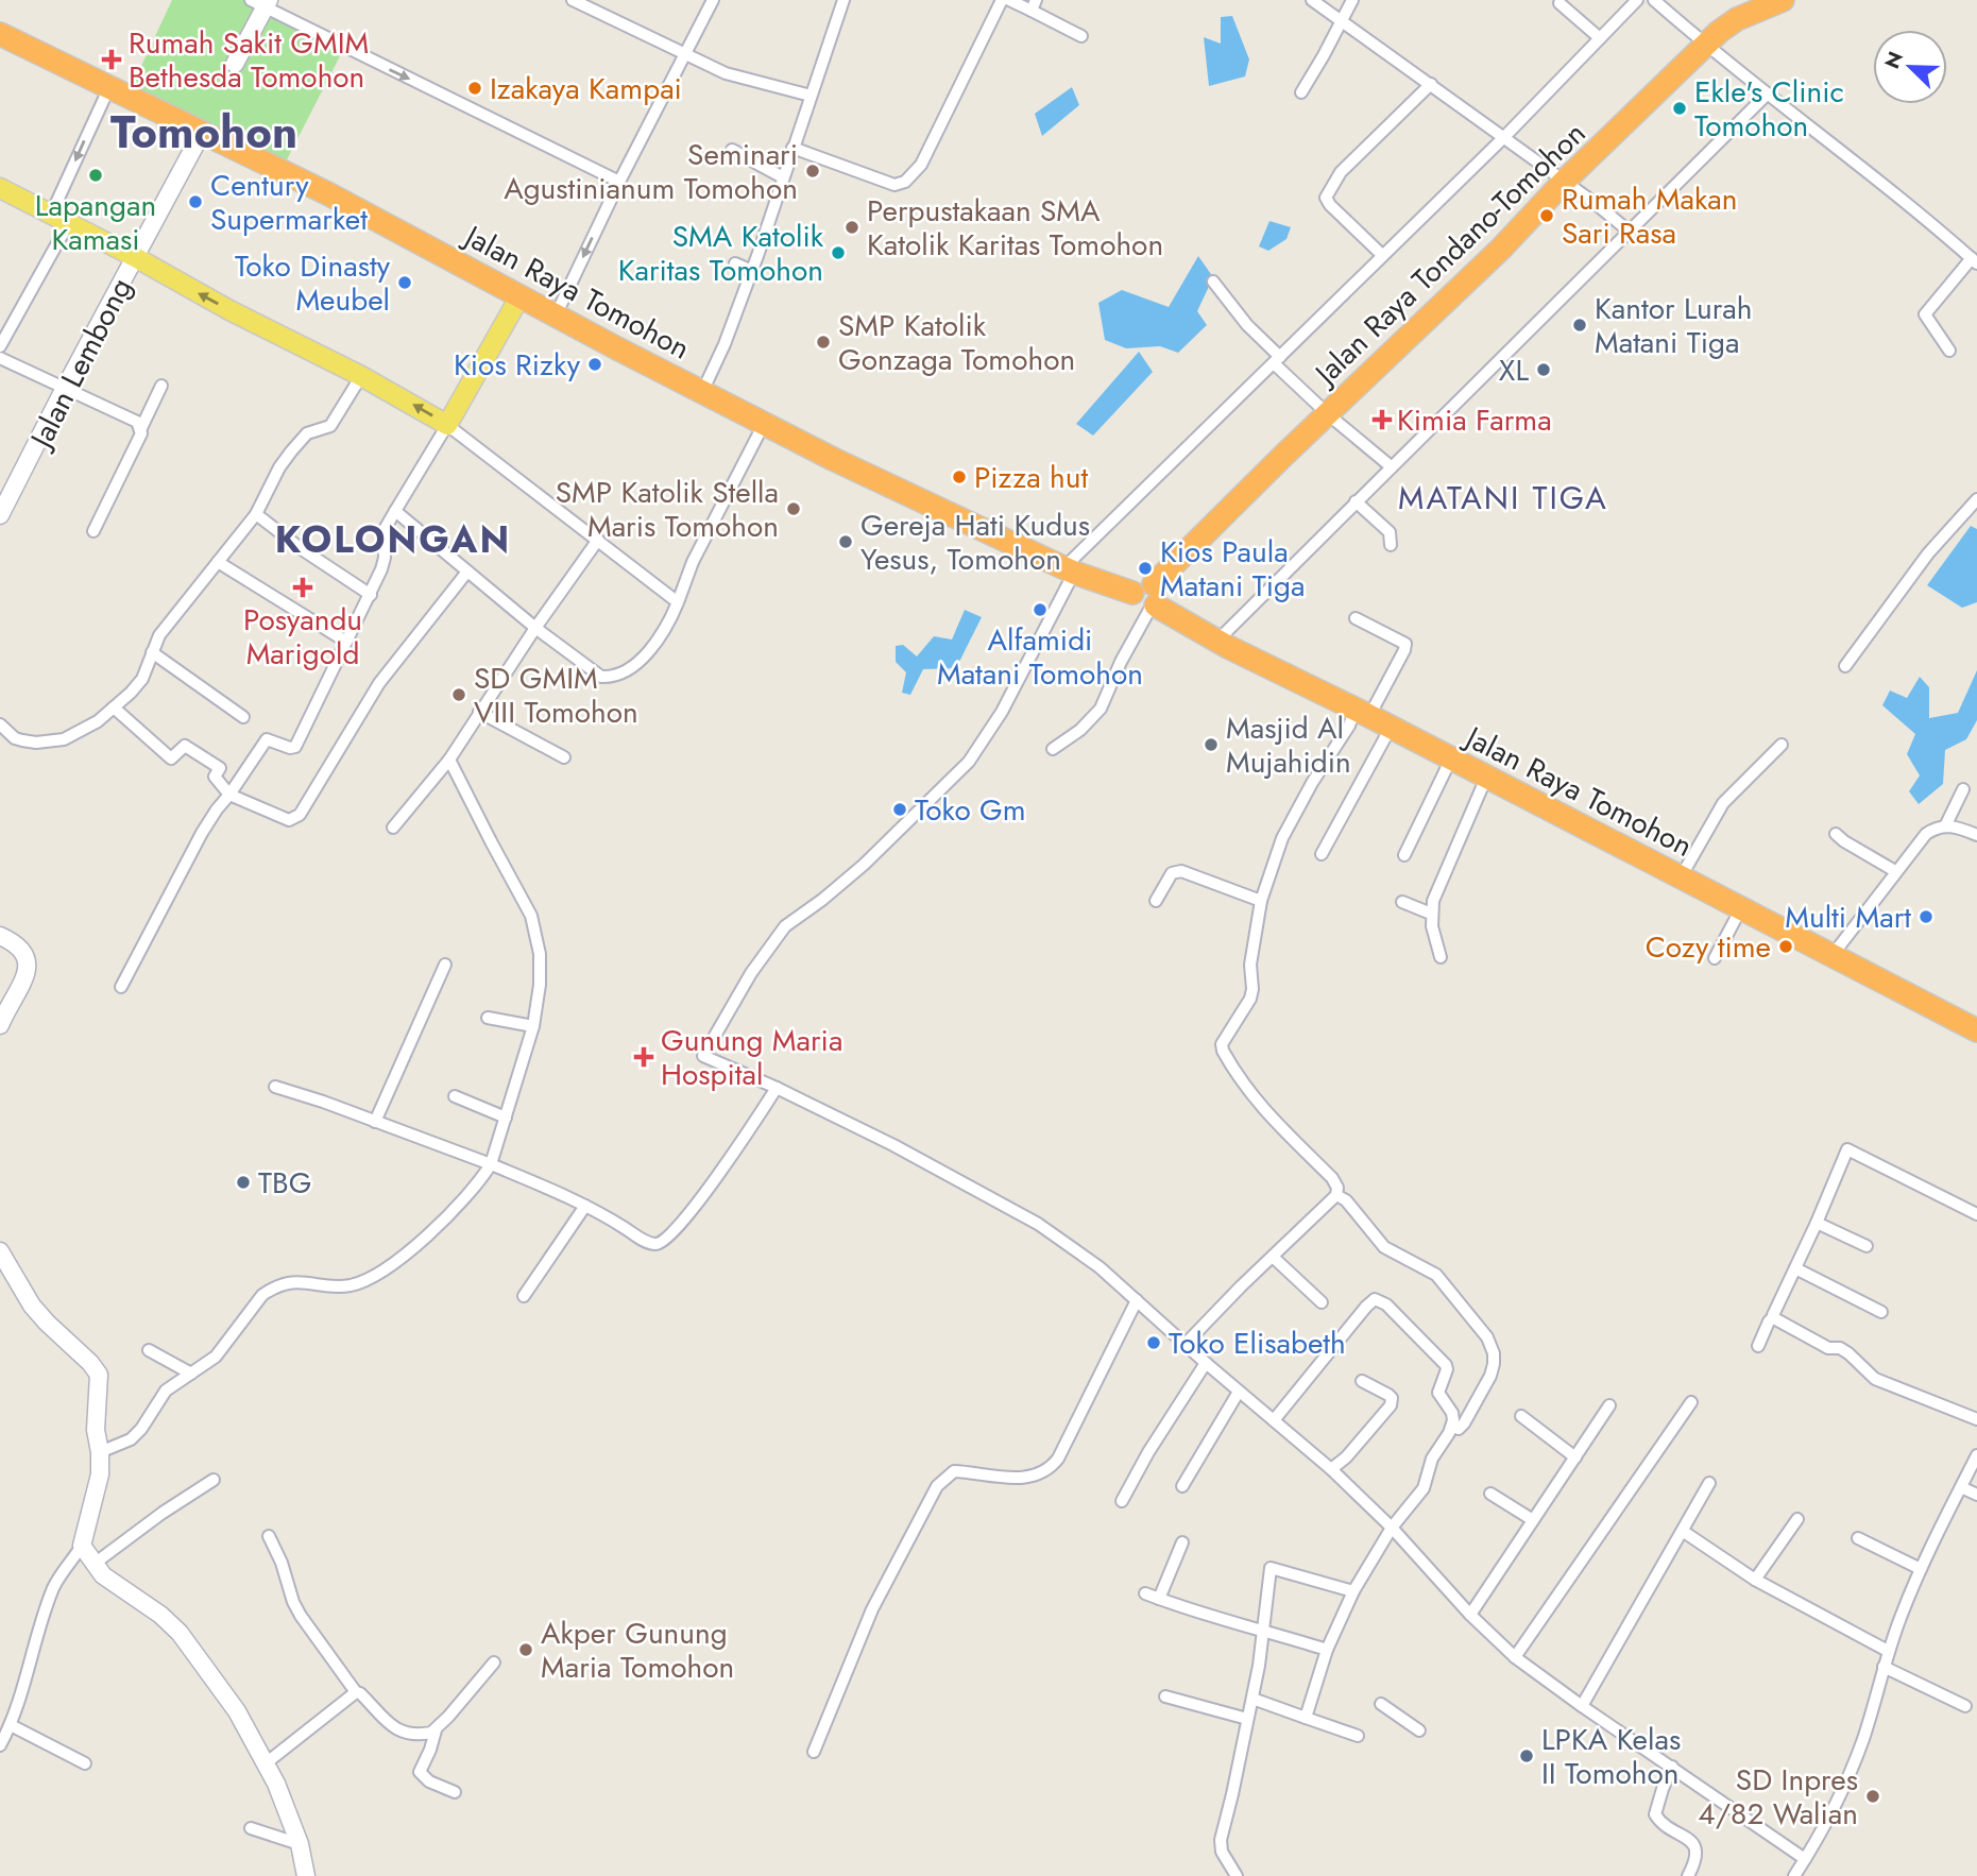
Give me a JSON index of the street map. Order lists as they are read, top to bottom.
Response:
{
  "streets": {
    "highway": ["Jalan Raya Tondano-Tomohon", "Jalan Raya Tomohon"],
    "main road": ["Jalan Lembong"]
  },
  "crossings": [
    ["Jalan Raya Tondano-Tomohon", "Jalan Raya Tomohon"],
    ["Jalan Raya Tomohon", "Jalan Lembong"]
  ],
  "districts": ["Tomohon", "MATANI TIGA", "KOLONGAN"],
  "places": {
    "health": [
      "Rumah Sakit GMIM Bethesda Tomohon",
      "Kimia Farma",
      "Posyandu Marigold",
      "Gunung Maria Hospital"
    ],
    "other": [
      "Izakaya Kampai",
      "Ekle's Clinic Tomohon",
      "Seminari Agustinianum Tomohon",
      "Lapangan Kamasi",
      "Century Supermarket",
      "Rumah Makan Sari Rasa",
      "Perpustakaan SMA Katolik Karitas Tomohon",
      "SMA Katolik Karitas Tomohon",
      "Toko Dinasty Meubel",
      "Kantor Lurah Matani Tiga",
      "SMP Katolik Gonzaga Tomohon",
      "Kios Rizky",
      "XL",
      "Pizza hut",
      "SMP Katolik Stella Maris Tomohon",
      "Gereja Hati Kudus Yesus, Tomohon",
      "Kios Paula Matani Tiga",
      "Alfamidi Matani Tomohon",
      "SD GMIM VIII Tomohon",
      "Masjid Al Mujahidin",
      "Toko Gm",
      "Multi Mart",
      "Cozy time",
      "TBG",
      "Toko Elisabeth",
      "Akper Gunung Maria Tomohon",
      "LPKA Kelas II Tomohon",
      "SD Inpres 4/82 Walian"
    ]
  },
  "north": "top left"
}
